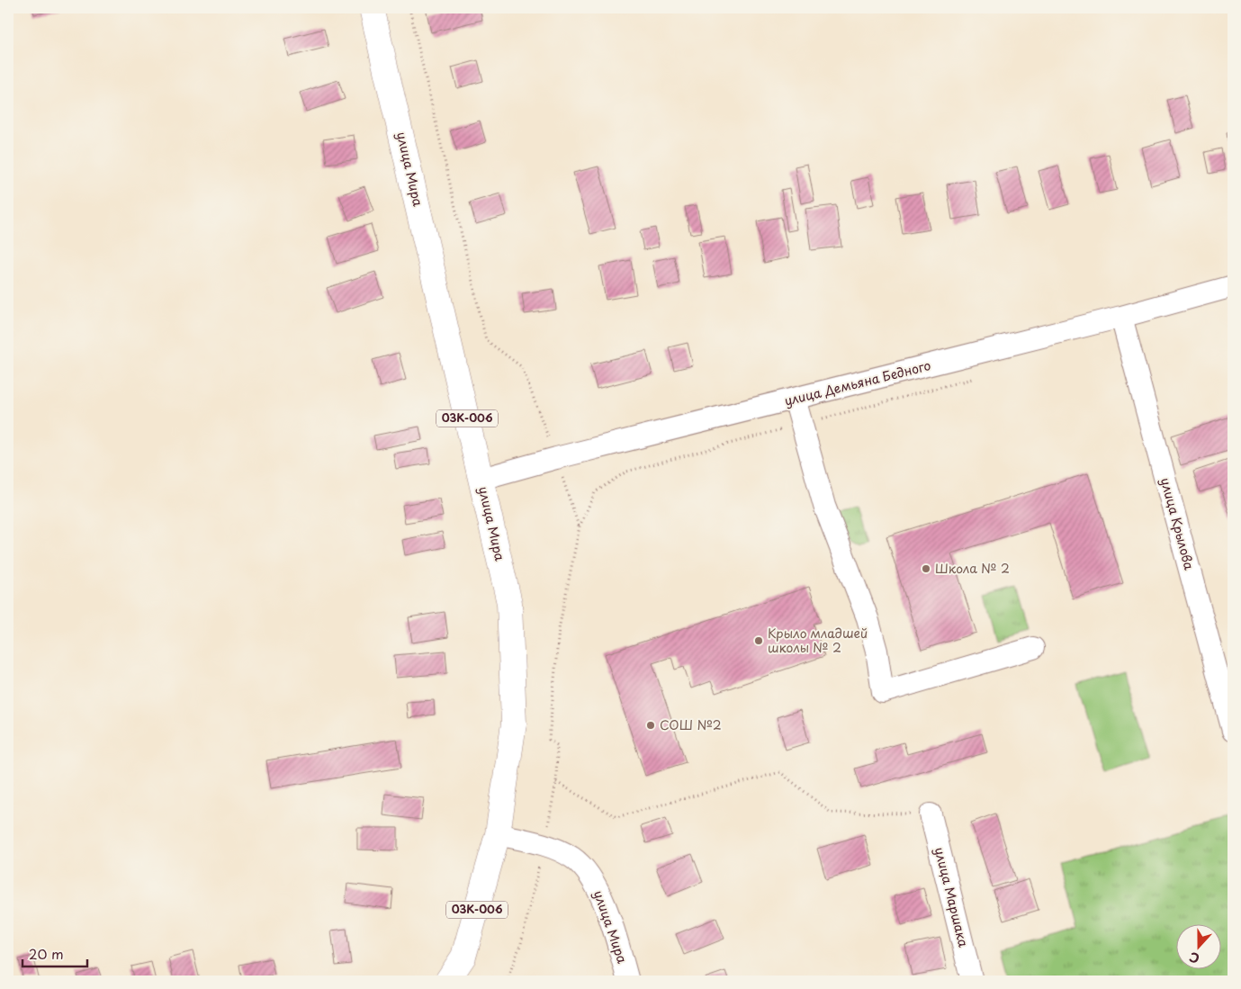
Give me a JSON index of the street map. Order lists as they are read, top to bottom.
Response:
{
  "streets": {
    "main road": ["улица Мира", "03К-006"],
    "street": ["улица Демьяна Бедного", "улица Крылова", "улица Маршака"]
  },
  "crossings": [
    ["улица Мира", "улица Демьяна Бедного"],
    ["улица Мира", "03К-006"],
    ["улица Демьяна Бедного", "улица Крылова"]
  ],
  "places": ["Школа № 2", "Крыло младшей школы № 2", "СОШ №2"],
  "scale_bar": "20 m",
  "north": "bottom"
}
